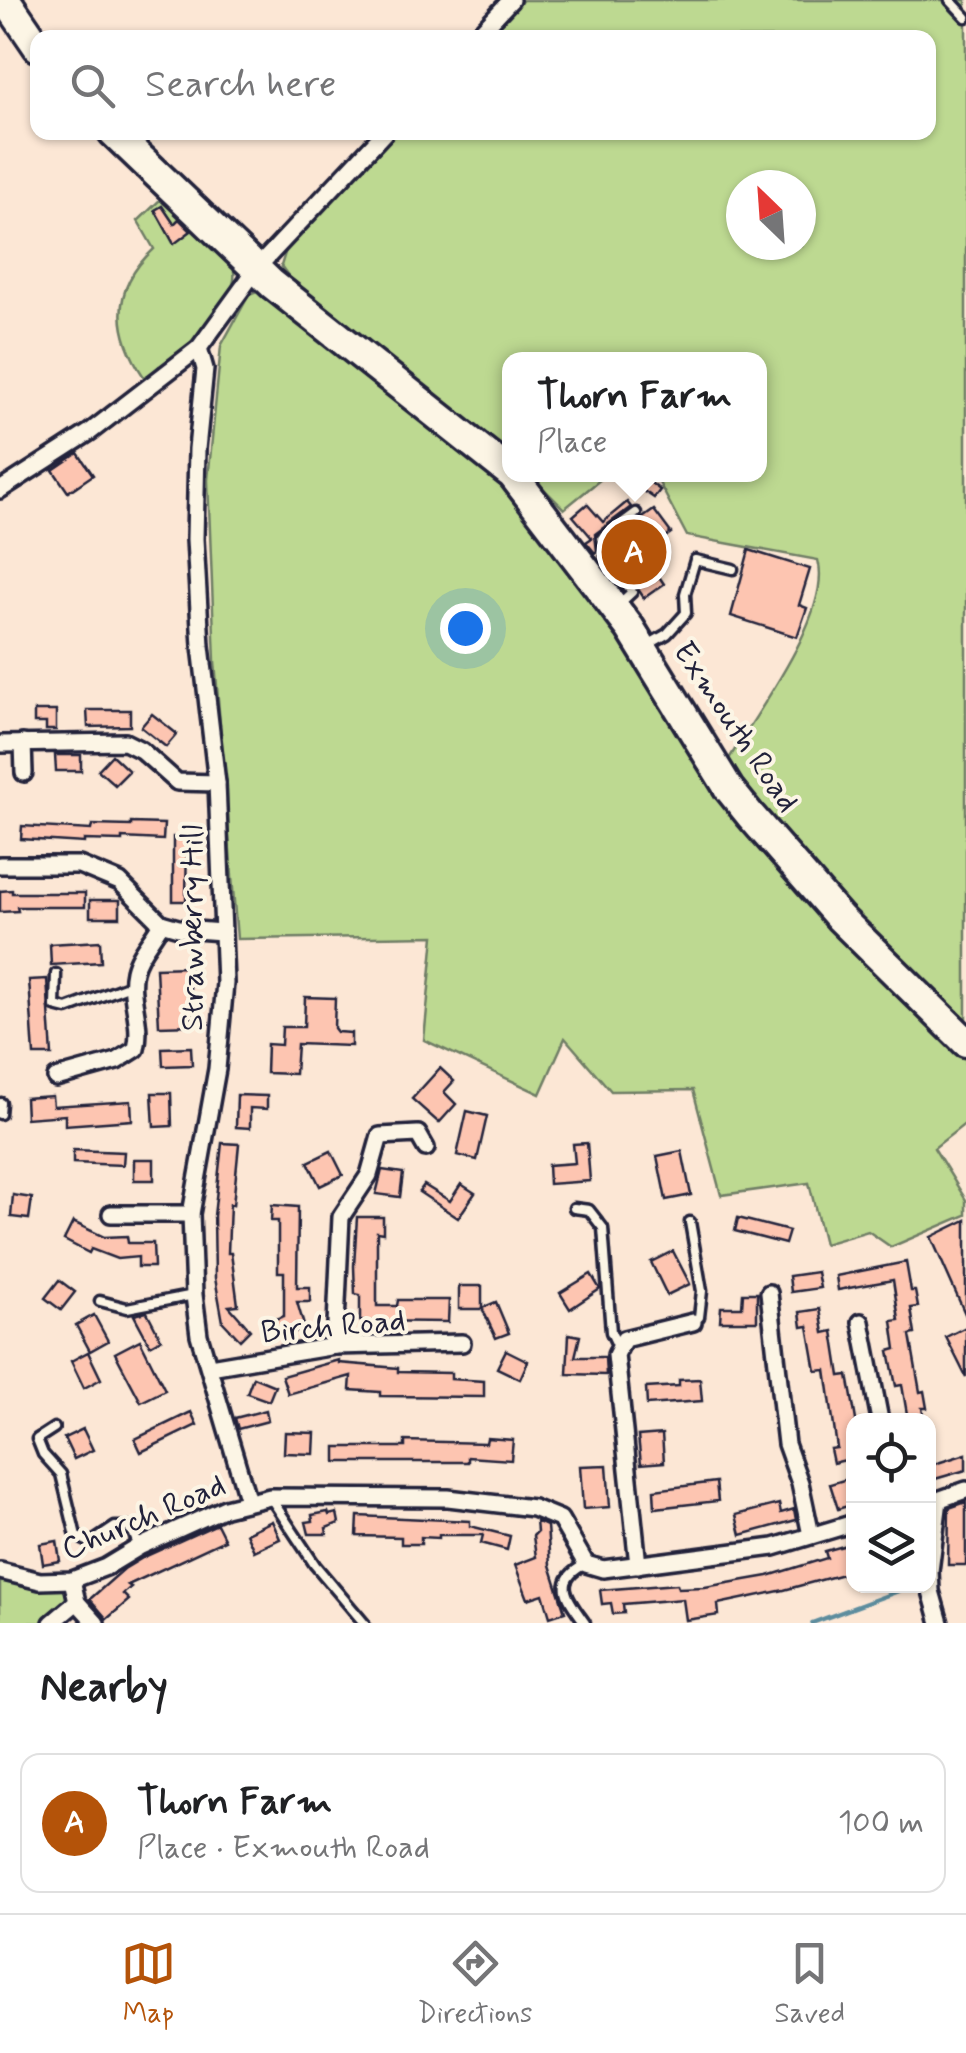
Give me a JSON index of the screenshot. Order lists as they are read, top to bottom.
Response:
{
  "streets": {
    "highway": ["Exmouth Road"],
    "street": ["Strawberry Hill", "Birch Road", "Church Road"]
  },
  "crossings": [
    ["Strawberry Hill", "Birch Road"],
    ["Strawberry Hill", "Church Road"]
  ],
  "north": "top left",
  "page": {
    "search": "Search here",
    "popup": ["Thorn Farm", "Place"],
    "pins": "A",
    "heading": "Nearby",
    "list": [
      {
        "mark": "A",
        "name": "Thorn Farm",
        "note": "Place · Exmouth Road",
        "value": "100 m"
      }
    ],
    "nav": ["Map", "Directions", "Saved"]
  }
}
